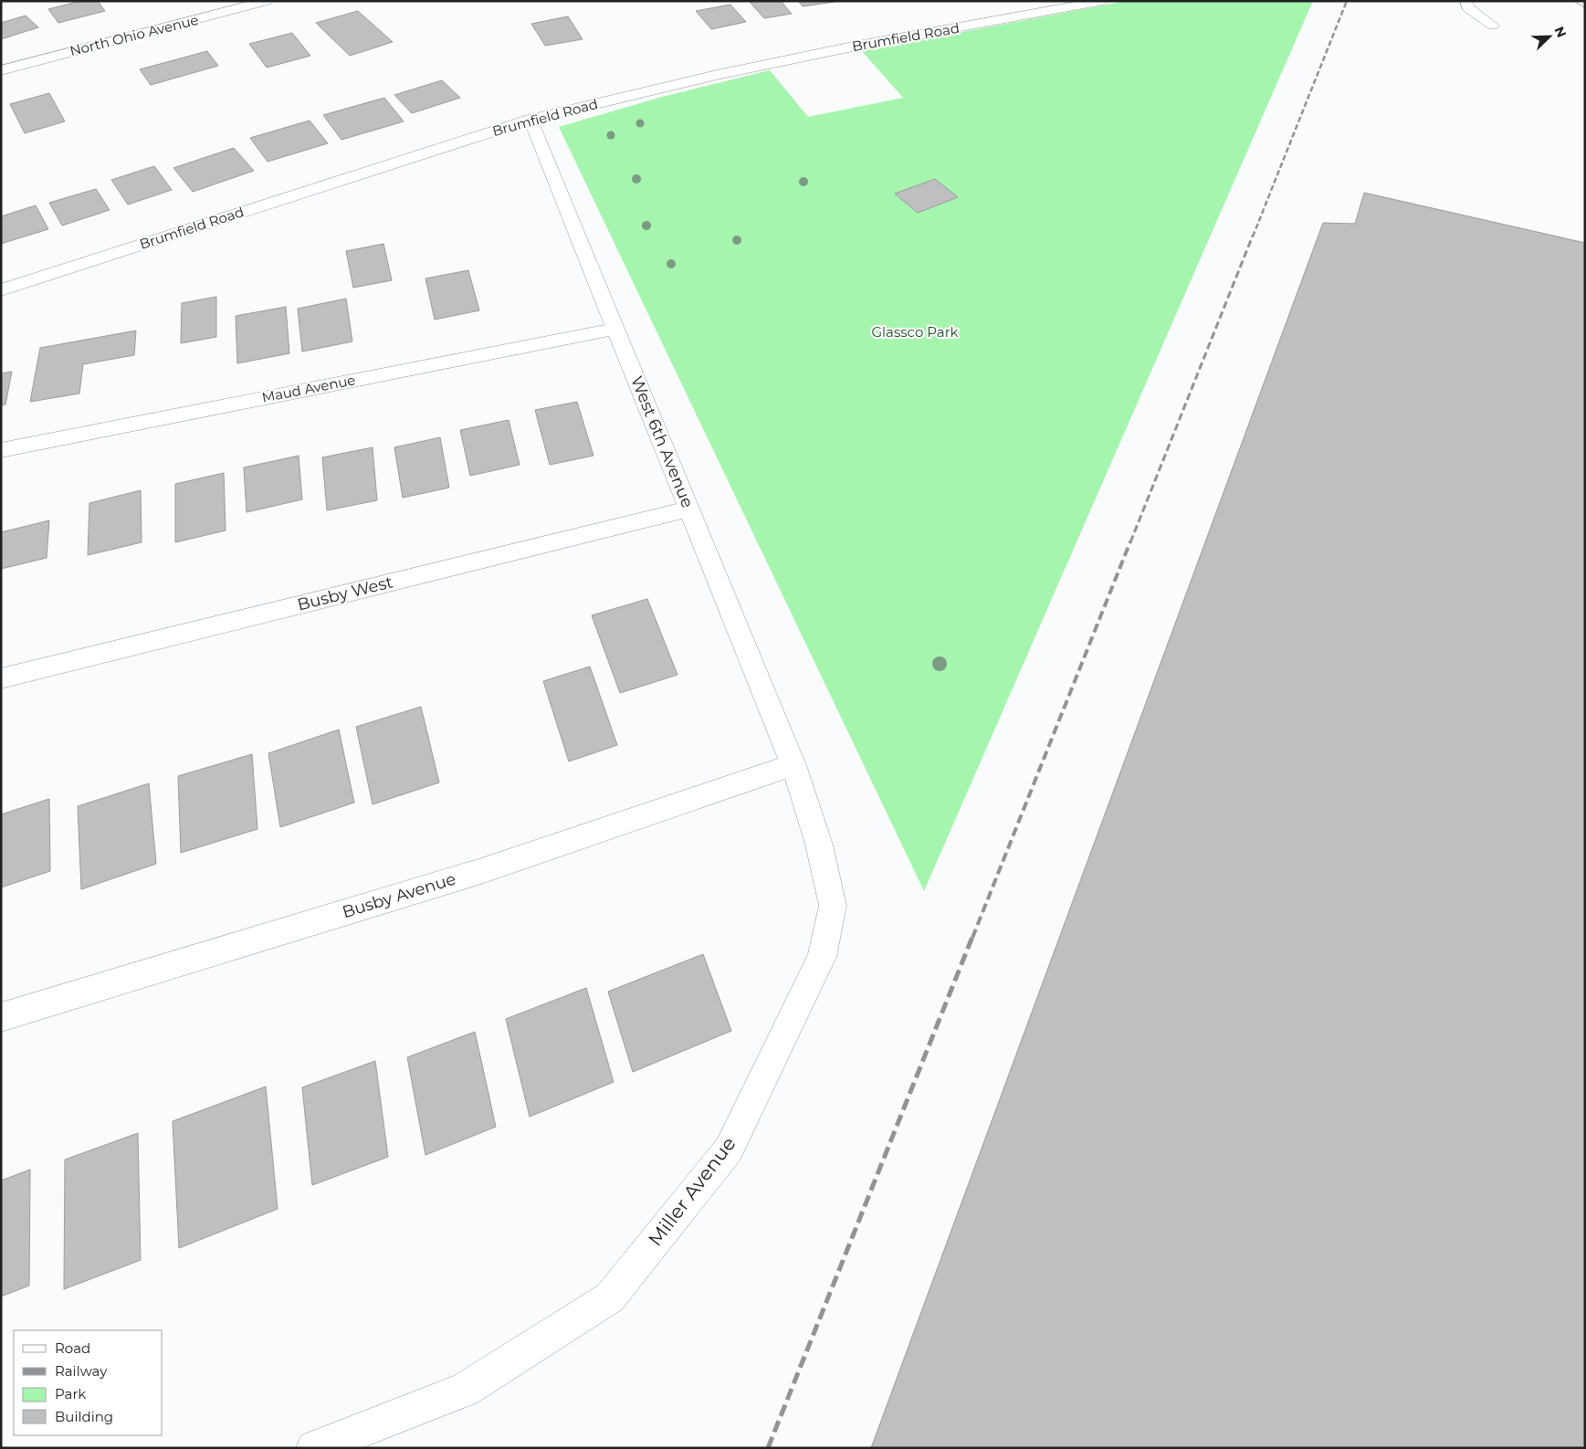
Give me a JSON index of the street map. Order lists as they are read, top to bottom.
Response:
{
  "streets": {
    "street": [
      "North Ohio Avenue",
      "Brumfield Road",
      "Maud Avenue",
      "West 6th Avenue",
      "Busby West",
      "Busby Avenue",
      "Miller Avenue"
    ]
  },
  "crossings": [
    ["Brumfield Road", "West 6th Avenue"],
    ["Maud Avenue", "West 6th Avenue"],
    ["West 6th Avenue", "Busby West"],
    ["West 6th Avenue", "Busby Avenue"],
    ["West 6th Avenue", "Miller Avenue"],
    ["Busby Avenue", "Miller Avenue"]
  ],
  "parks": ["Glassco Park"],
  "legend": [
    "Road",
    "Railway",
    "Park",
    "Building"
  ],
  "north": "top right"
}
